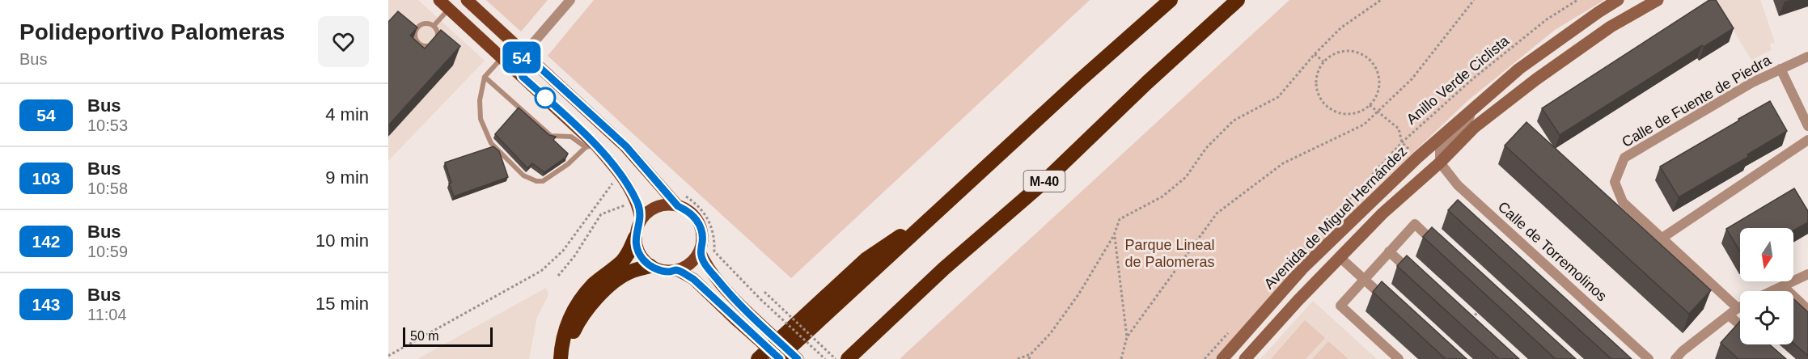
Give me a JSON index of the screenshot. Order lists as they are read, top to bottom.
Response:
{
  "streets": {
    "highway": ["M-40"],
    "street": ["Calle de Fuente de Piedra", "Avenida de Miguel Hernández", "Calle de Torremolinos"],
    "path": ["Anillo Verde Ciclista"]
  },
  "crossings": [
    ["Avenida de Miguel Hernández", "Calle de Torremolinos"]
  ],
  "parks": ["Parque Lineal de Palomeras"],
  "lines": ["bus line 54"],
  "scale_bar": "50 m",
  "north": "bottom",
  "page": {
    "heading": ["Polideportivo Palomeras", "Bus"],
    "on_map": "54",
    "list": [
      {
        "mark": "54",
        "name": "Bus",
        "note": "10:53",
        "value": "4 min"
      },
      {
        "mark": "103",
        "name": "Bus",
        "note": "10:58",
        "value": "9 min"
      },
      {
        "mark": "142",
        "name": "Bus",
        "note": "10:59",
        "value": "10 min"
      },
      {
        "mark": "143",
        "name": "Bus",
        "note": "11:04",
        "value": "15 min"
      }
    ],
    "scale": "50 m"
  }
}
